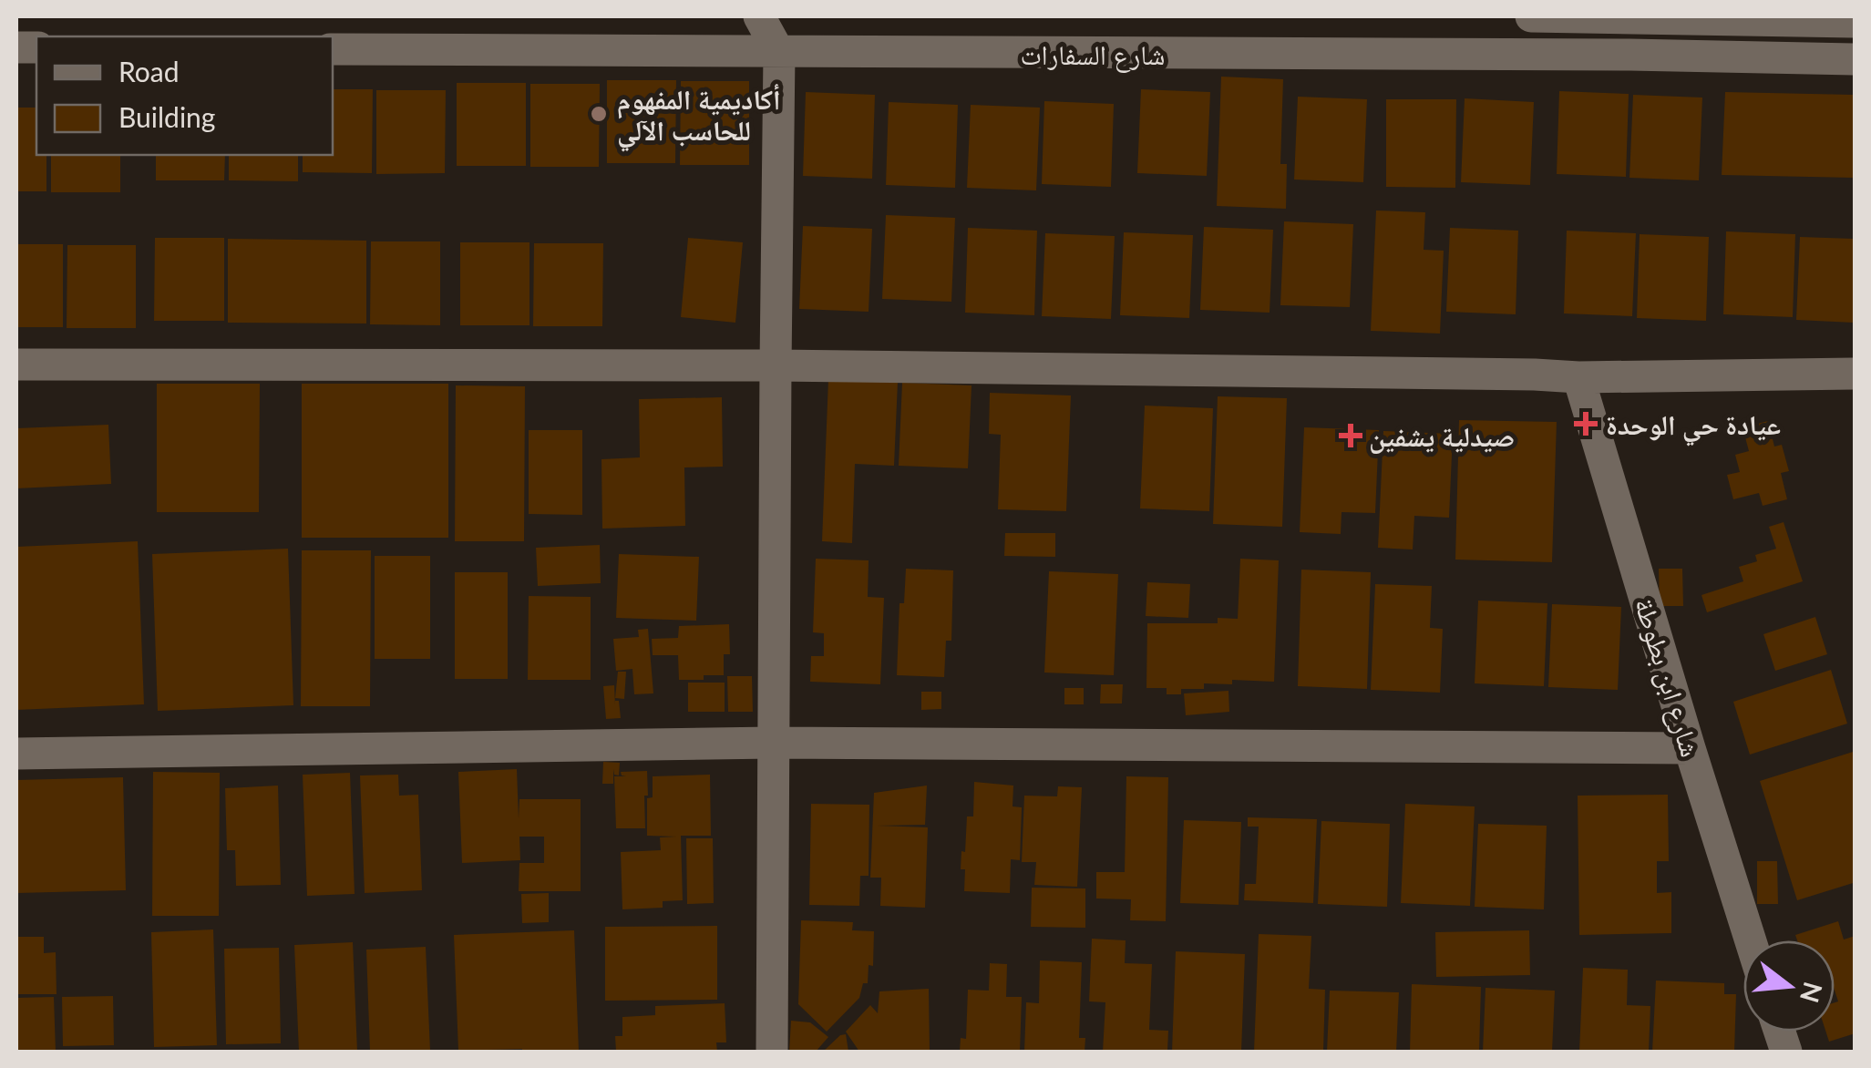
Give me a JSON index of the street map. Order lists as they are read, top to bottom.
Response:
{
  "streets": {
    "street": ["شارع السفارات", "شارع ابن بطوطة"]
  },
  "places": {
    "other": ["أكاديمية المفهوم للحاسب الآلي"],
    "health": ["عيادة حي الوحدة", "صيدلية يشفين"]
  },
  "legend": ["Road", "Building"],
  "north": "right"
}
